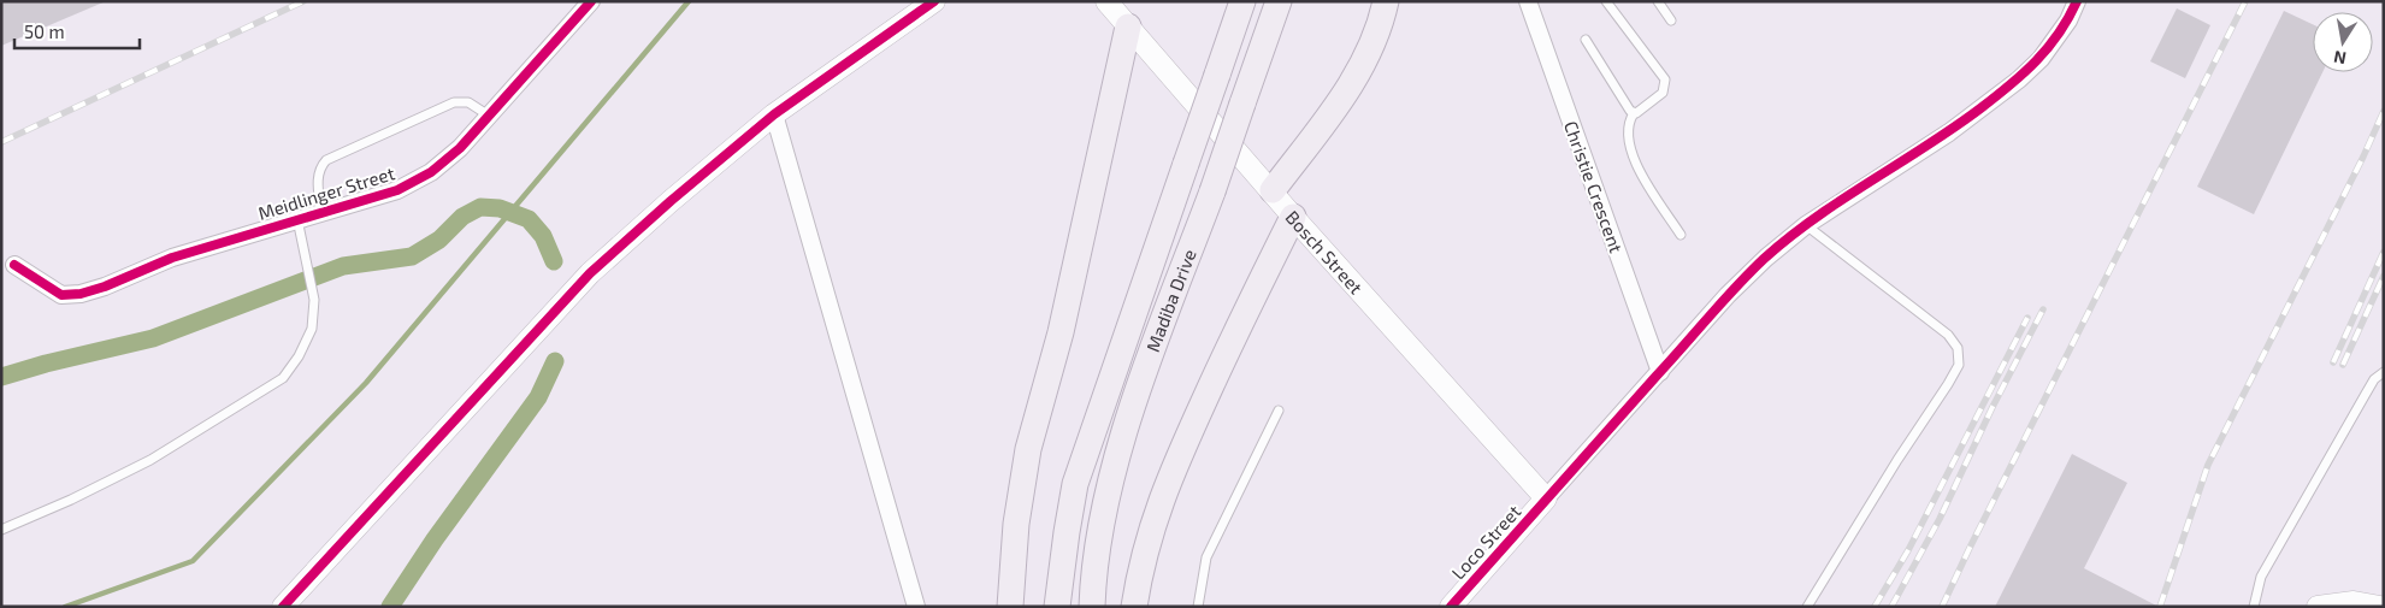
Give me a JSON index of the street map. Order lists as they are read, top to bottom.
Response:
{
  "streets": {
    "main road": ["Madiba Drive"],
    "street": [
      "Christie Crescent",
      "Meidlinger Street",
      "Bosch Street",
      "Loco Street"
    ]
  },
  "crossings": [
    ["Bosch Street", "Loco Street"]
  ],
  "scale_bar": "50 m",
  "north": "bottom"
}
